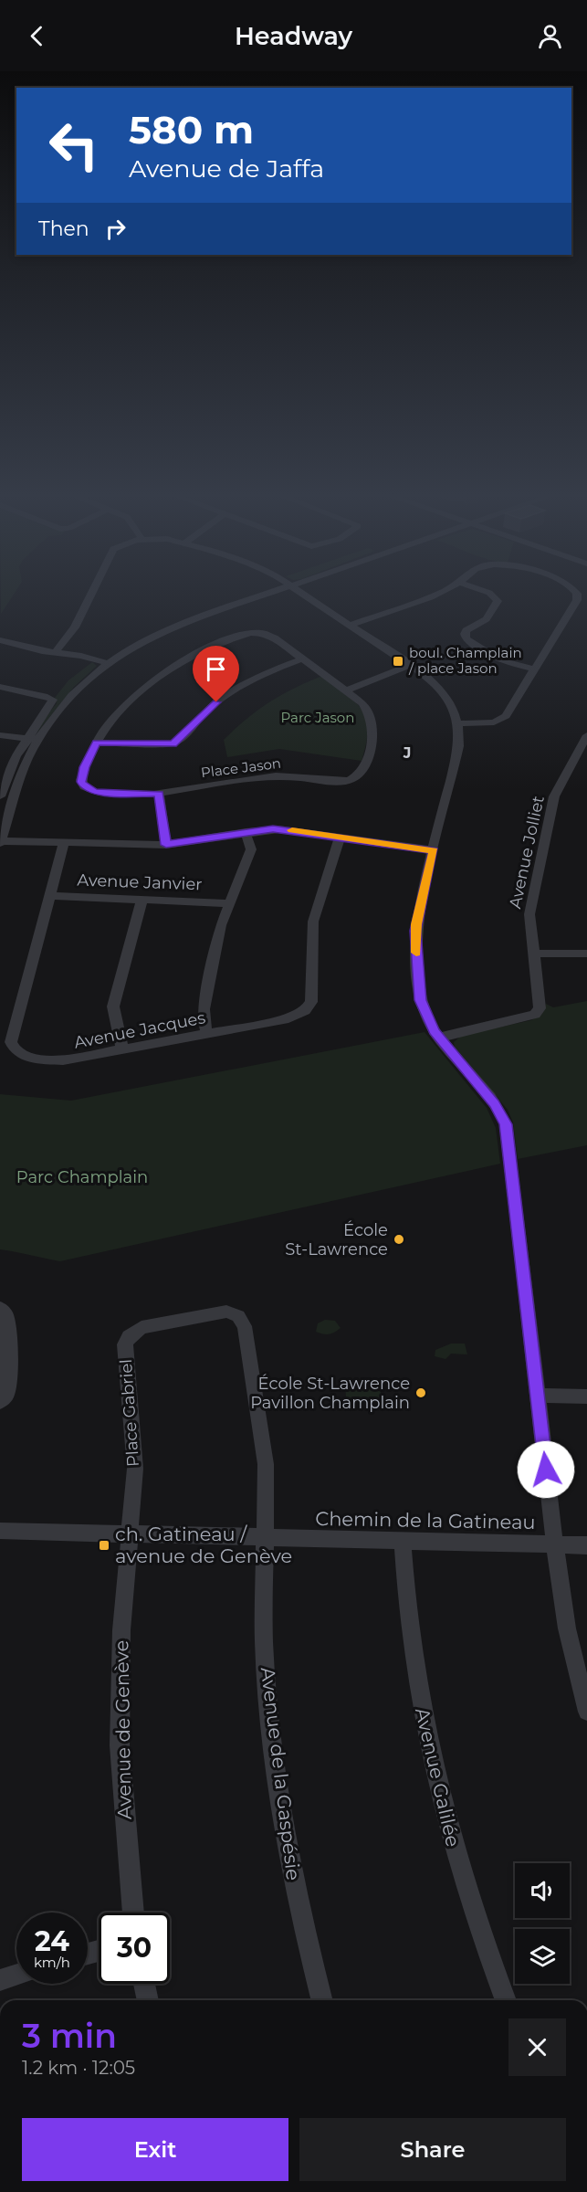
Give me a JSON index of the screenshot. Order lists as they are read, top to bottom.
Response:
{
  "streets": {
    "street": [
      "Place Jason",
      "Avenue Jolliet",
      "Avenue Janvier",
      "Avenue Jacques",
      "Place Gabriel",
      "Chemin de la Gatineau",
      "Avenue de Genève",
      "Avenue de la Gaspésie",
      "Avenue Galilée"
    ]
  },
  "crossings": [
    ["Avenue Janvier", "Avenue Jacques"],
    ["Place Gabriel", "Chemin de la Gatineau"],
    ["Place Gabriel", "Avenue de Genève"],
    ["Place Gabriel", "Avenue de la Gaspésie"],
    ["Chemin de la Gatineau", "Avenue de Genève"],
    ["Chemin de la Gatineau", "Avenue de la Gaspésie"],
    ["Chemin de la Gatineau", "Avenue Galilée"]
  ],
  "districts": ["J"],
  "parks": ["Parc Jason", "Parc Champlain"],
  "places": {
    "transit": ["boul. Champlain / place Jason", "ch. Gatineau / avenue de Genève"],
    "other": ["École St-Lawrence", "École St-Lawrence Pavillon Champlain"]
  },
  "page": {
    "header": "Headway",
    "turn": ["580 m", "Avenue de Jaffa"],
    "then": "Then",
    "speed": "24 km/h",
    "limit": "30",
    "heading": ["3 min", "1.2 km · 12:05"],
    "buttons": ["Exit", "Share"]
  }
}
